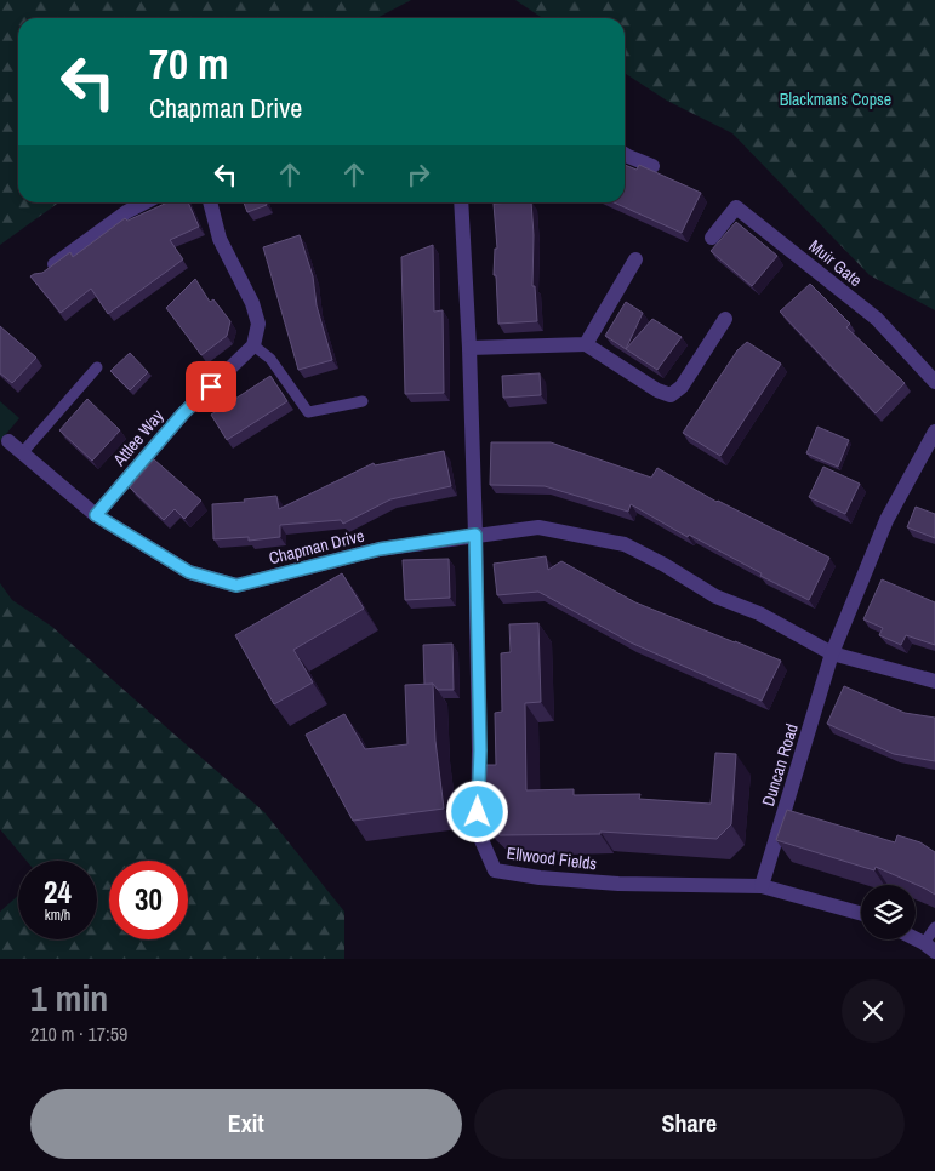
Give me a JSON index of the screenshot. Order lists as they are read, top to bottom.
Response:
{
  "streets": {
    "street": [
      "Muir Gate",
      "Attlee Way",
      "Chapman Drive",
      "Duncan Road",
      "Ellwood Fields"
    ]
  },
  "crossings": [
    ["Attlee Way", "Chapman Drive"],
    ["Chapman Drive", "Duncan Road"],
    ["Chapman Drive", "Ellwood Fields"],
    ["Duncan Road", "Ellwood Fields"]
  ],
  "parks": ["Blackmans Copse"],
  "page": {
    "turn": ["70 m", "Chapman Drive"],
    "speed": "24 km/h",
    "limit": "30",
    "heading": ["1 min", "210 m · 17:59"],
    "buttons": ["Exit", "Share"]
  }
}
